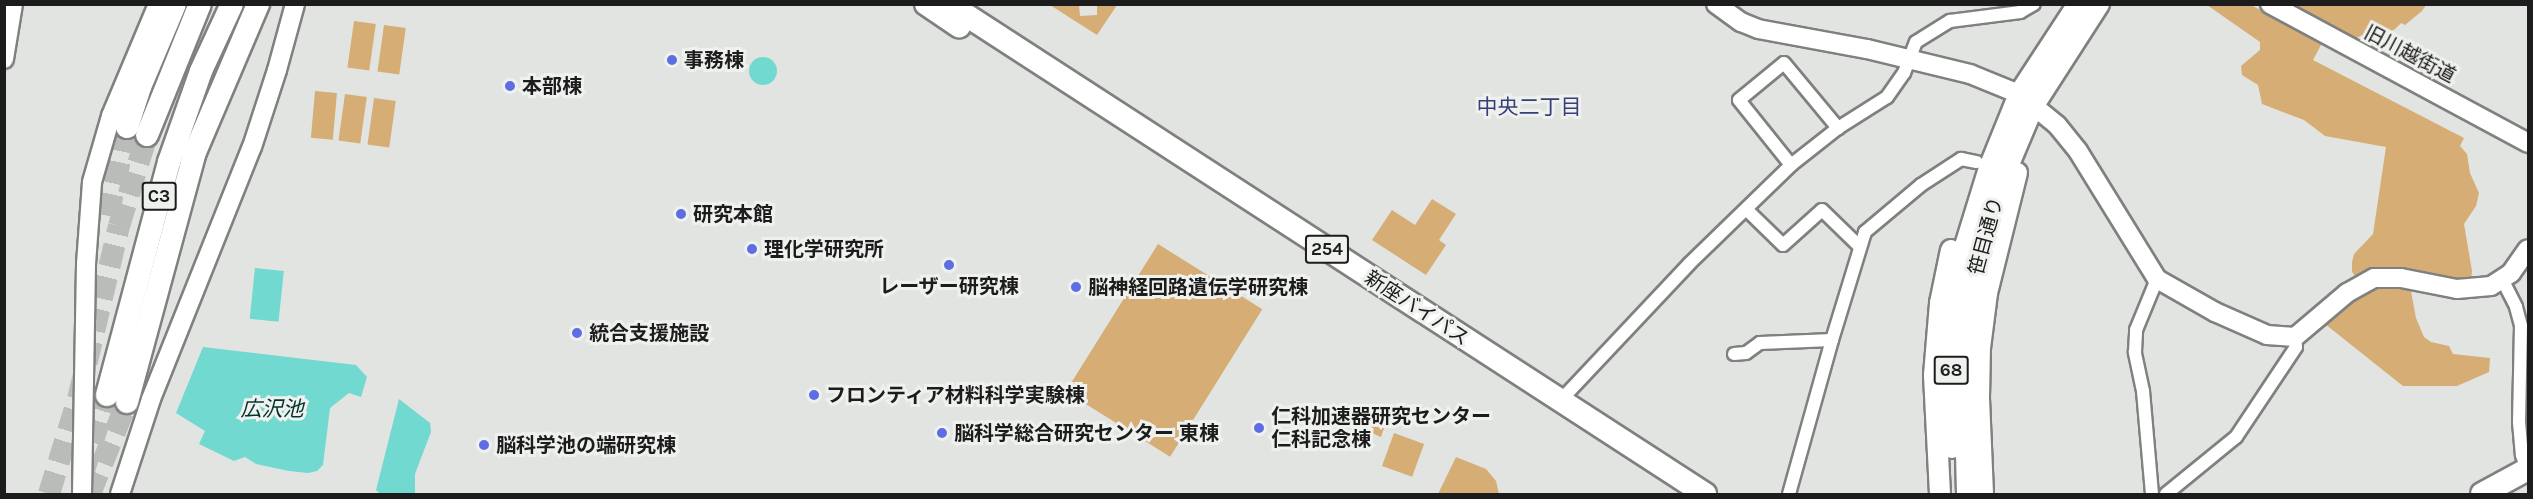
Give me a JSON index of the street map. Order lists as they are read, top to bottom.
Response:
{
  "streets": {
    "highway": ["C3", "254", "新座バイパス"],
    "main road": ["笹目通り", "68"],
    "street": ["旧川越街道"]
  },
  "districts": ["中央二丁目"],
  "water": ["広沢池"],
  "places": [
    "事務棟",
    "本部棟",
    "研究本館",
    "理化学研究所",
    "レーザー研究棟",
    "脳神経回路遺伝学研究棟",
    "統合支援施設",
    "フロンティア材料科学実験棟",
    "仁科加速器研究センター 仁科記念棟",
    "脳科学総合研究センター 東棟",
    "脳科学池の端研究棟"
  ]
}
